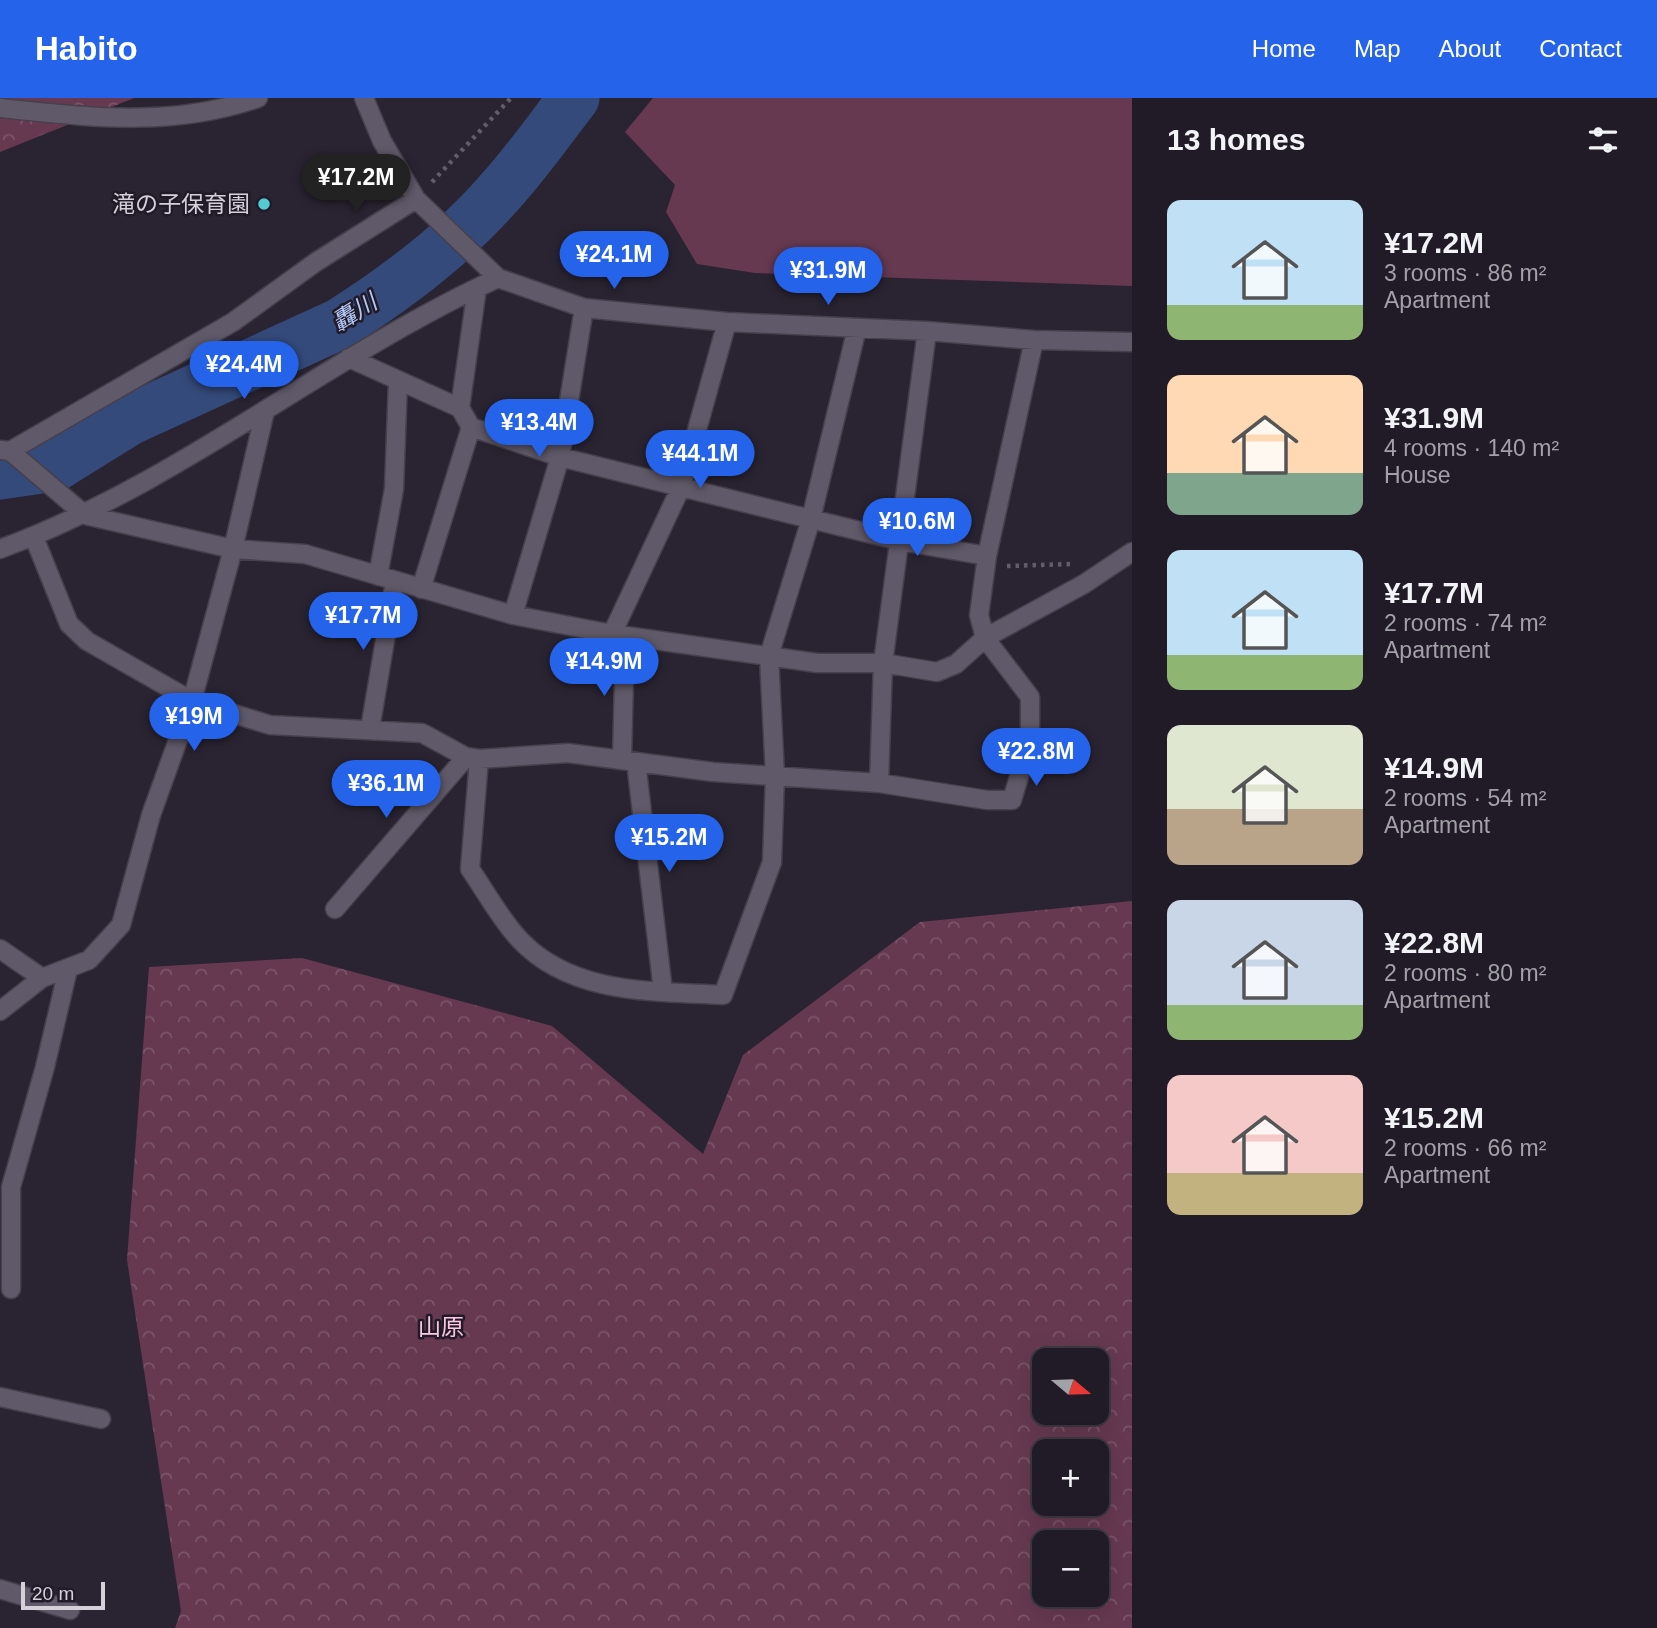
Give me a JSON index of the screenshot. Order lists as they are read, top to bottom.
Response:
{
  "water": ["轟川"],
  "parks": ["山原"],
  "places": ["滝の子保育園"],
  "scale_bar": "20 m",
  "north": "right",
  "page": {
    "header": "Habito",
    "nav": [
      "Home",
      "Map",
      "About",
      "Contact"
    ],
    "heading": "13 homes",
    "price": [
      "¥17.2M",
      "¥24.1M",
      "¥31.9M",
      "¥24.4M",
      "¥13.4M",
      "¥44.1M",
      "¥10.6M",
      "¥17.7M",
      "¥14.9M",
      "¥19M",
      "¥22.8M",
      "¥36.1M",
      "¥15.2M"
    ],
    "list": [
      {
        "name": "¥17.2M",
        "note": "3 rooms · 86 m² · Apartment"
      },
      {
        "name": "¥31.9M",
        "note": "4 rooms · 140 m² · House"
      },
      {
        "name": "¥17.7M",
        "note": "2 rooms · 74 m² · Apartment"
      },
      {
        "name": "¥14.9M",
        "note": "2 rooms · 54 m² · Apartment"
      },
      {
        "name": "¥22.8M",
        "note": "2 rooms · 80 m² · Apartment"
      },
      {
        "name": "¥15.2M",
        "note": "2 rooms · 66 m² · Apartment"
      }
    ],
    "map_buttons": ["+", "−"],
    "scale": "20 m"
  }
}
